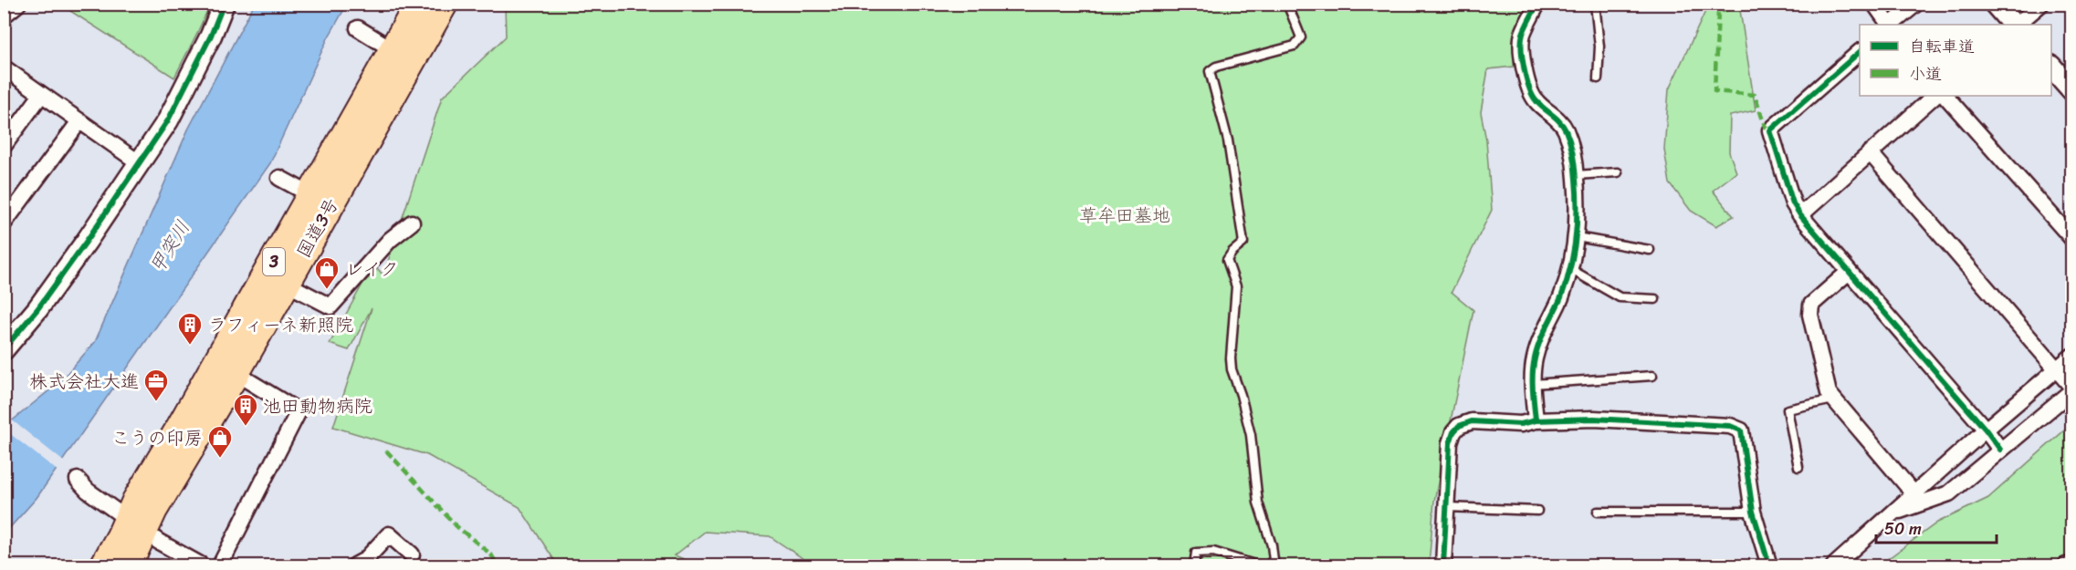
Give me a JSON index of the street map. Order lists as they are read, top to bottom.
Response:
{
  "streets": {
    "highway": ["国道3号", "3"]
  },
  "water": ["甲突川"],
  "parks": ["草牟田墓地"],
  "places": {
    "shop": ["レイク", "こうの印房"],
    "building": ["ラフィーネ新照院", "池田動物病院"],
    "office": ["株式会社大進"]
  },
  "legend": ["自転車道", "小道"],
  "scale_bar": "50 m"
}
